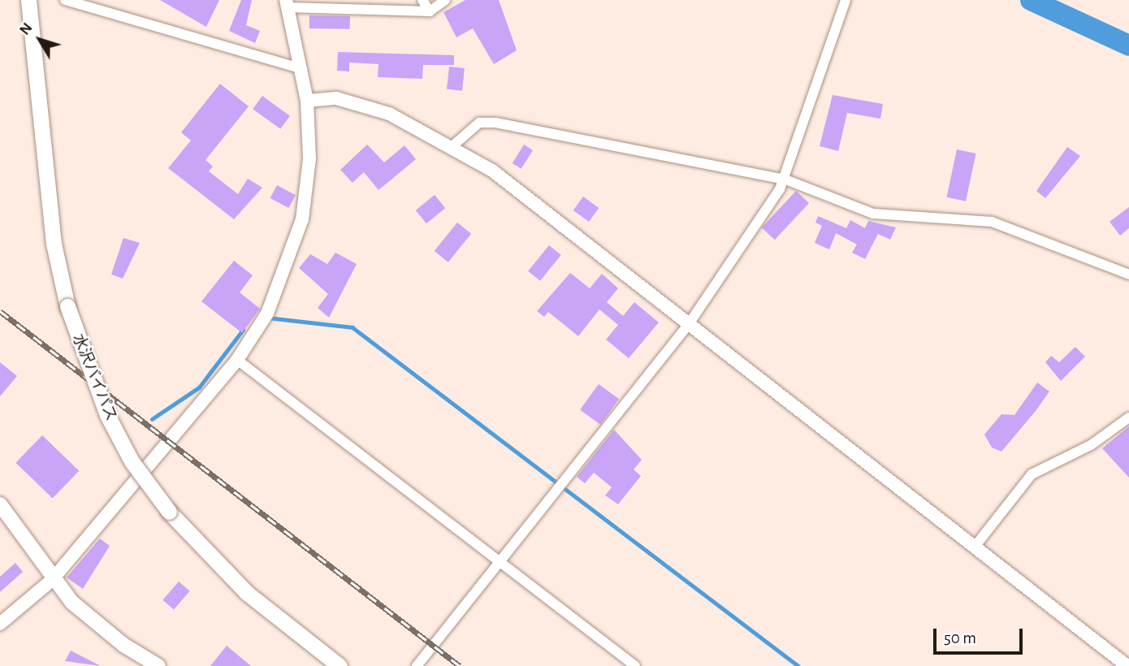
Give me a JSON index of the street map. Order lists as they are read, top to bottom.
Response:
{
  "streets": {
    "highway": ["水沢バイパス"]
  },
  "scale_bar": "50 m",
  "north": "top left"
}
